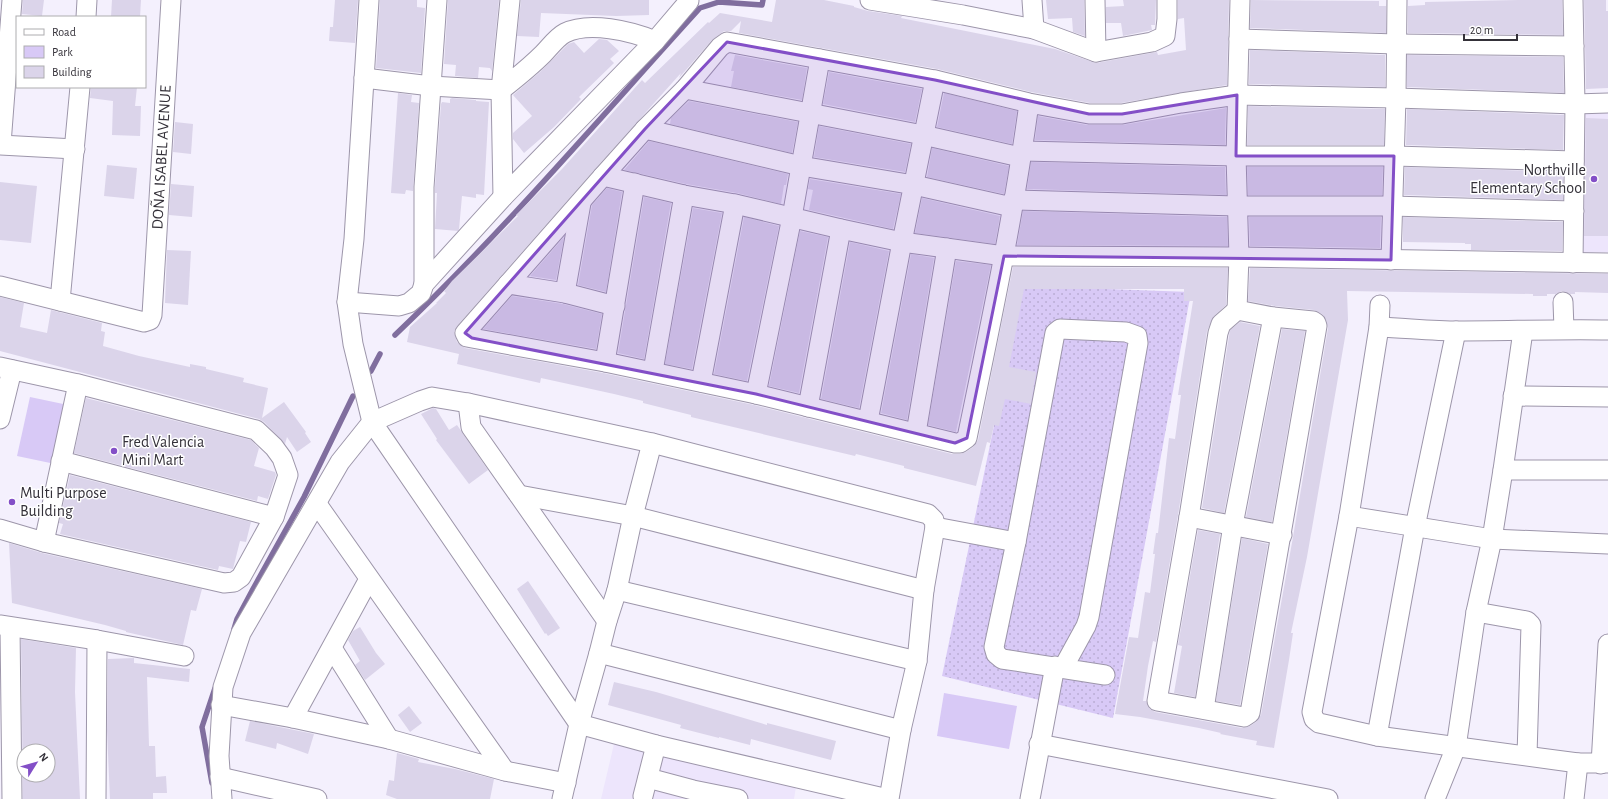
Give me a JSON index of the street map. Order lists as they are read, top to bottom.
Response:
{
  "streets": {
    "street": ["DOÑA ISABEL AVENUE"]
  },
  "places": ["Northville Elementary School", "Fred Valencia Mini Mart", "Multi Purpose Building"],
  "legend": ["Road", "Park", "Building"],
  "scale_bar": "20 m",
  "north": "top right"
}
